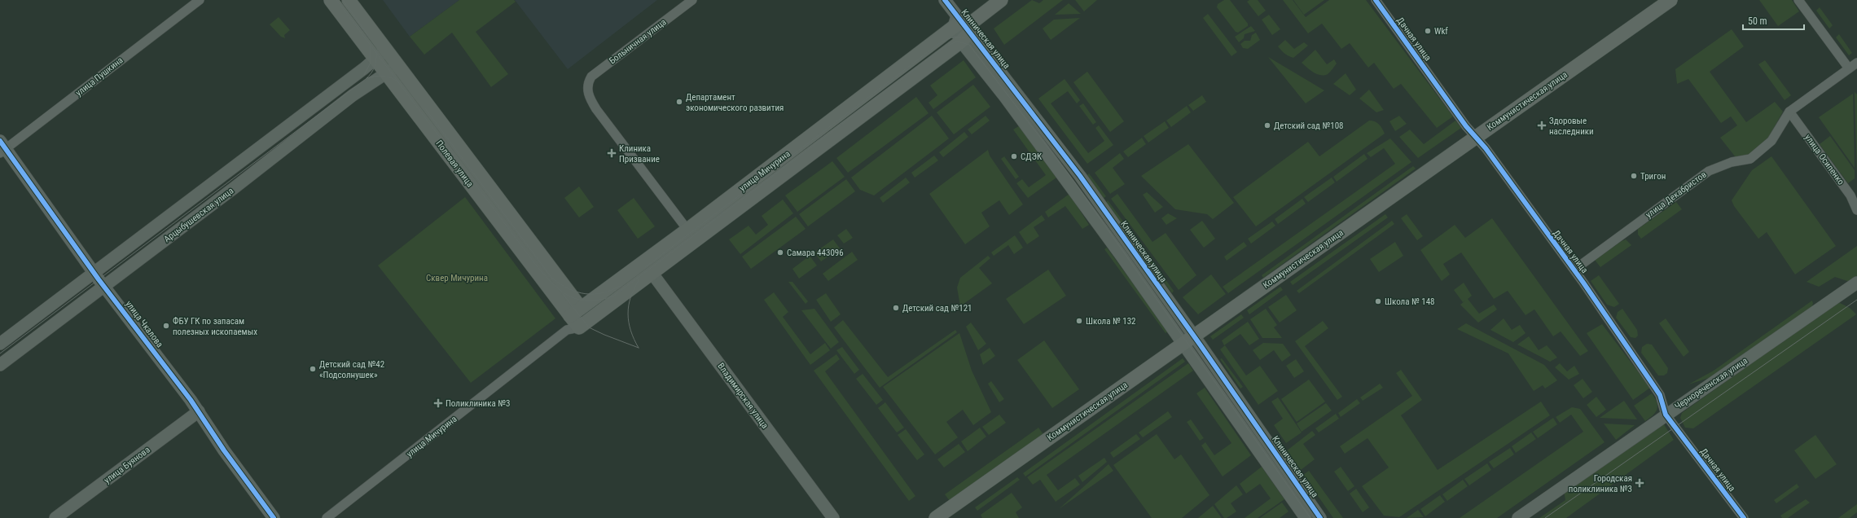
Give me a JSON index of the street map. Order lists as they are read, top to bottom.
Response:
{
  "streets": {
    "main road": ["Коммунистическая улица", "Полевая улица", "улица Мичурина"],
    "street": [
      "Клиническая улица",
      "Дачная улица",
      "Больничная улица",
      "улица Пушкина",
      "улица Осипенко",
      "улица Декабристов",
      "Арцыбушевская улица",
      "улица Чкалова",
      "Чернореченская улица",
      "Владимирская улица",
      "улица Буянова"
    ]
  },
  "crossings": [
    ["Клиническая улица", "Коммунистическая улица"],
    ["Клиническая улица", "улица Мичурина"],
    ["Дачная улица", "Коммунистическая улица"],
    ["Дачная улица", "улица Декабристов"],
    ["Дачная улица", "Чернореченская улица"],
    ["Больничная улица", "улица Мичурина"],
    ["улица Пушкина", "улица Чкалова"],
    ["улица Осипенко", "улица Декабристов"],
    ["Полевая улица", "улица Мичурина"],
    ["Полевая улица", "Арцыбушевская улица"],
    ["улица Мичурина", "Владимирская улица"],
    ["Арцыбушевская улица", "улица Чкалова"],
    ["улица Чкалова", "улица Буянова"]
  ],
  "parks": ["Сквер Мичурина"],
  "places": {
    "other": [
      "Wkf",
      "Департамент экономического развития",
      "Детский сад №108",
      "СДЭК",
      "Тригон",
      "Самара 443096",
      "Школа № 148",
      "Детский сад №121",
      "Школа № 132",
      "ФБУ ГК по запасам полезных ископаемых",
      "Детский сад №42 «Подсолнушек»"
    ],
    "health": [
      "Здоровые наследники",
      "Клиника Призвание",
      "Поликлиника №3",
      "Городская поликлиника №3"
    ]
  },
  "scale_bar": "50 m"
}
